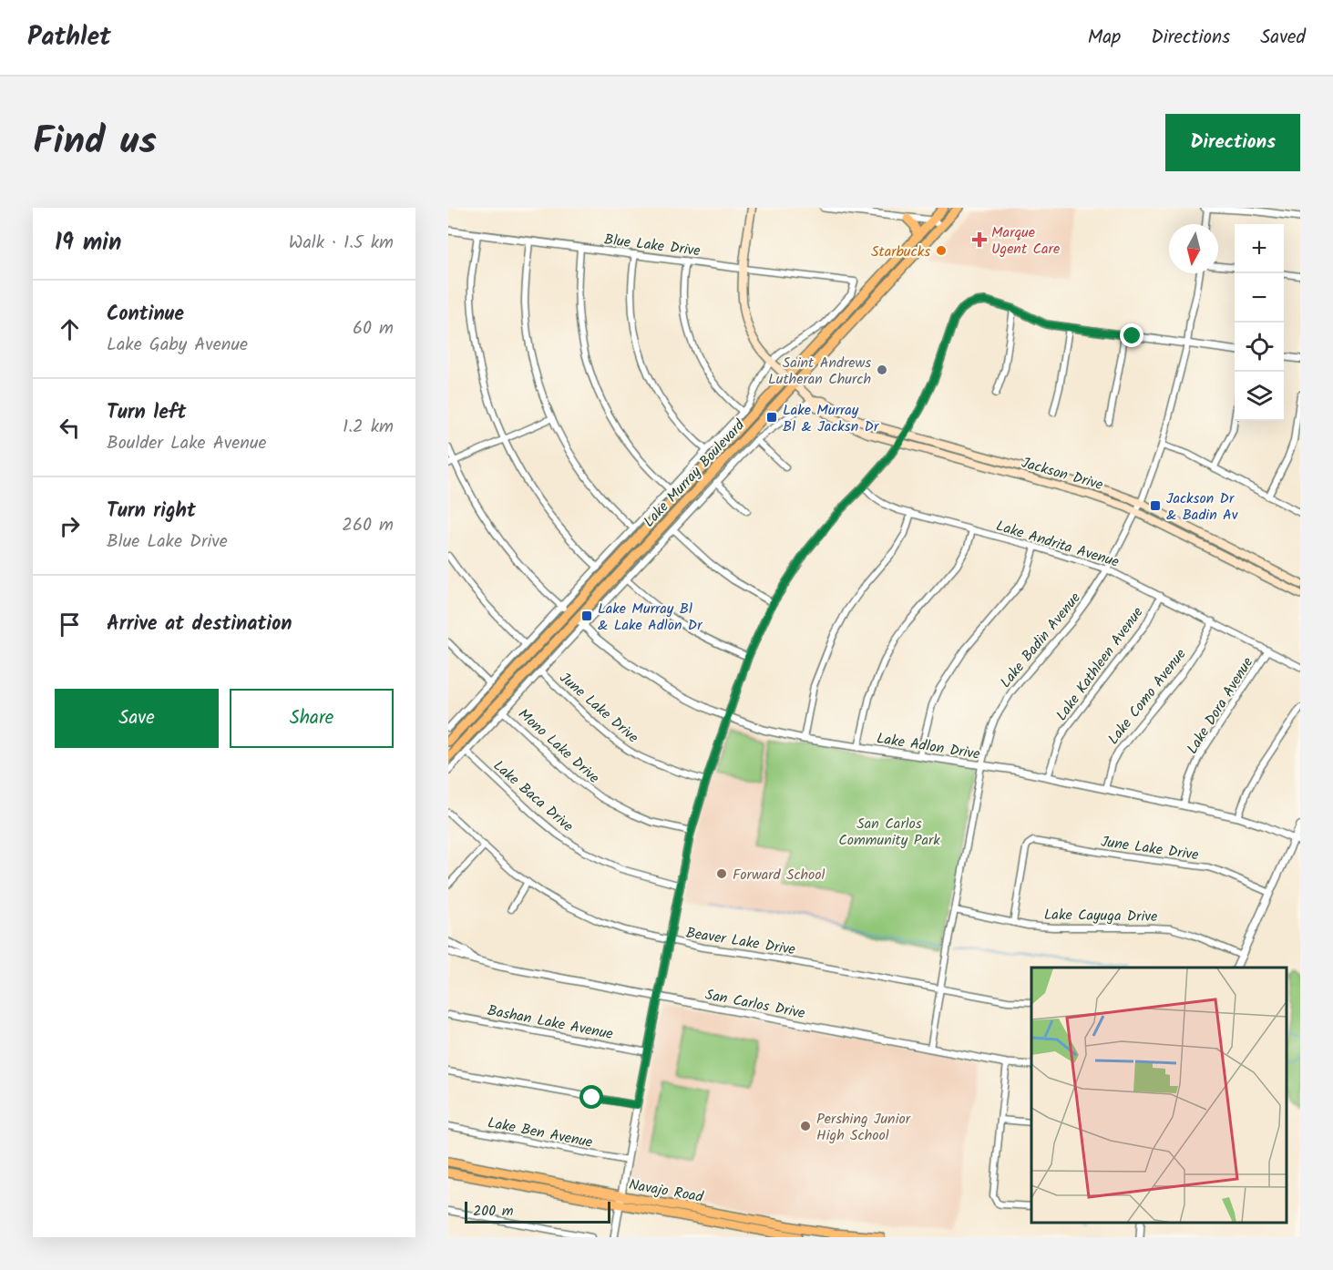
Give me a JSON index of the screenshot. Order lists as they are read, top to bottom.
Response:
{
  "streets": {
    "main road": ["Lake Murray Boulevard", "Jackson Drive", "Navajo Road"],
    "street": [
      "Blue Lake Drive",
      "Lake Andrita Avenue",
      "Lake Badin Avenue",
      "Lake Kathleen Avenue",
      "Lake Como Avenue",
      "Lake Dora Avenue",
      "June Lake Drive",
      "Mono Lake Drive",
      "Lake Adlon Drive",
      "Lake Baca Drive",
      "Lake Cayuga Drive",
      "Beaver Lake Drive",
      "San Carlos Drive",
      "Bashan Lake Avenue",
      "Lake Ben Avenue"
    ]
  },
  "crossings": [
    ["Blue Lake Drive", "Lake Murray Boulevard"],
    ["Blue Lake Drive", "Jackson Drive"],
    ["Lake Murray Boulevard", "Jackson Drive"],
    ["Lake Murray Boulevard", "June Lake Drive"],
    ["Lake Murray Boulevard", "Mono Lake Drive"],
    ["Lake Murray Boulevard", "Lake Adlon Drive"],
    ["Lake Murray Boulevard", "Lake Baca Drive"],
    ["Jackson Drive", "Lake Badin Avenue"],
    ["Lake Andrita Avenue", "Lake Badin Avenue"],
    ["Lake Andrita Avenue", "Lake Kathleen Avenue"],
    ["Lake Andrita Avenue", "Lake Como Avenue"],
    ["Lake Andrita Avenue", "Lake Dora Avenue"],
    ["Lake Badin Avenue", "Lake Adlon Drive"],
    ["Lake Badin Avenue", "Lake Cayuga Drive"],
    ["Lake Badin Avenue", "Beaver Lake Drive"],
    ["Lake Badin Avenue", "San Carlos Drive"],
    ["Lake Kathleen Avenue", "Lake Adlon Drive"],
    ["Lake Como Avenue", "Lake Adlon Drive"],
    ["Lake Dora Avenue", "Lake Adlon Drive"],
    ["June Lake Drive", "Lake Cayuga Drive"]
  ],
  "parks": ["San Carlos Community Park"],
  "places": {
    "health": ["Marque Ugent Care"],
    "other": [
      "Starbucks",
      "Saint Andrews Lutheran Church",
      "Forward School",
      "Pershing Junior High School"
    ],
    "transit": ["Lake Murray Bl & Jacksn Dr", "Jackson Dr & Badin Av", "Lake Murray Bl & Lake Adlon Dr"]
  },
  "scale_bar": "200 m",
  "north": "bottom",
  "page": {
    "header": "Pathlet",
    "nav": ["Map", "Directions", "Saved"],
    "title": "Find us",
    "buttons": [
      "Directions",
      ["Save", "Share"]
    ],
    "heading": ["19 min", "Walk · 1.5 km"],
    "map_buttons": ["+", "−"],
    "list": [
      ["Continue", "Lake Gaby Avenue", "60 m"],
      ["Turn left", "Boulder Lake Avenue", "1.2 km"],
      ["Turn right", "Blue Lake Drive", "260 m"],
      "Arrive at destination"
    ],
    "scale": "200 m"
  }
}
